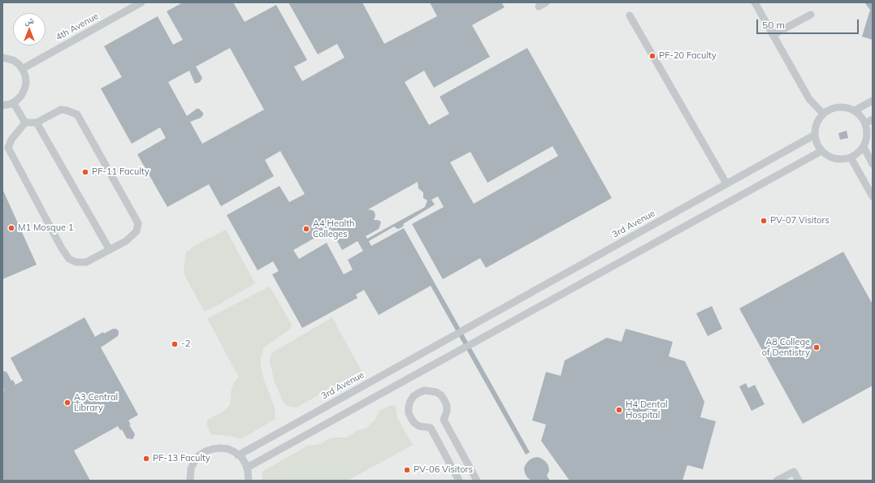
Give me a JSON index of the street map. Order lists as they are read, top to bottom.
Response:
{
  "streets": {
    "lane": ["4th Avenue", "3rd Avenue"]
  },
  "places": [
    "PF-20 Faculty",
    "PF-11 Faculty",
    "PV-07 Visitors",
    "M1 Mosque 1",
    "A4 Health Colleges",
    "-2",
    "A8 College of Dentistry",
    "A3 Central Library",
    "H4 Dental Hospital",
    "PF-13 Faculty",
    "PV-06 Visitors"
  ],
  "scale_bar": "50 m",
  "north": "top"
}
